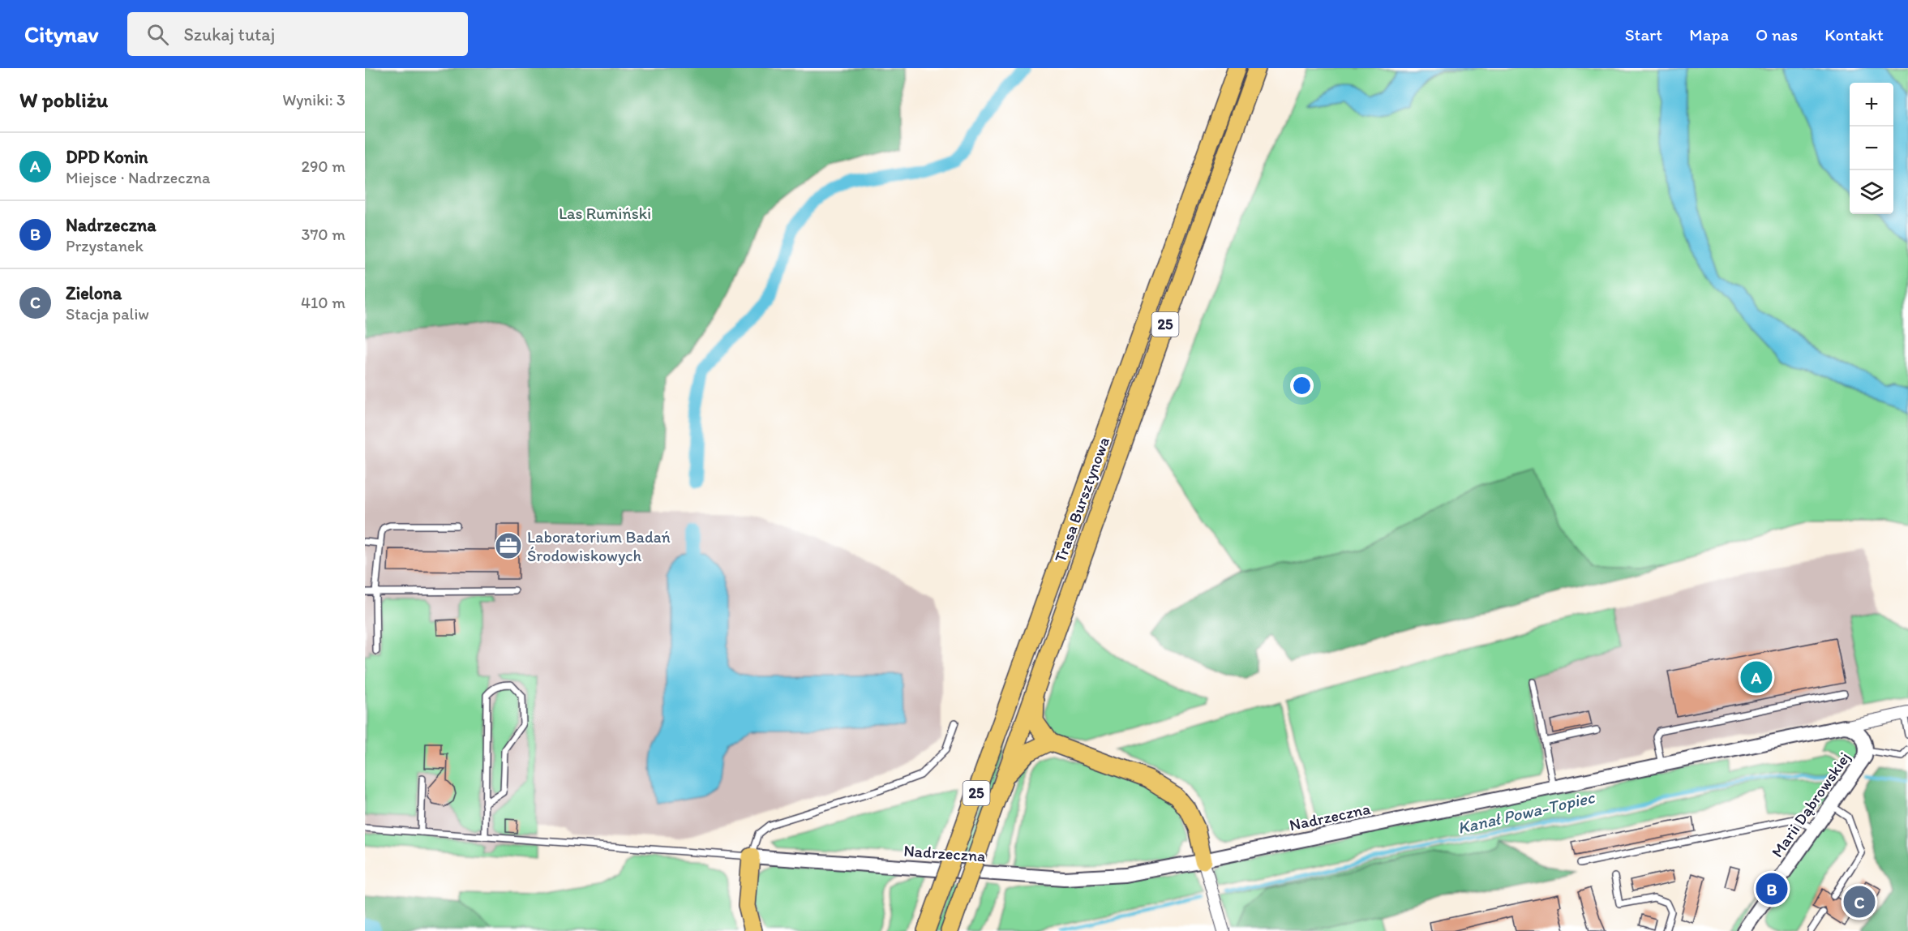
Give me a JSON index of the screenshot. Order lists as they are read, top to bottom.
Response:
{
  "streets": {
    "main road": ["25", "Trasa Bursztynowa"],
    "street": ["Marii Dąbrowskiej", "Nadrzeczna"]
  },
  "crossings": [
    ["Marii Dąbrowskiej", "Nadrzeczna"]
  ],
  "water": ["Kanał Powa-Topiec"],
  "parks": ["Las Rumiński"],
  "places": {
    "office": ["Laboratorium Badań Środowiskowych"]
  },
  "page": {
    "header": "Citynav",
    "search": "Szukaj tutaj",
    "nav": [
      "Start",
      "Mapa",
      "O nas",
      "Kontakt"
    ],
    "heading": ["W pobliżu", "Wyniki: 3"],
    "map_buttons": ["+", "−"],
    "list": [
      {
        "mark": "A",
        "name": "DPD Konin",
        "note": "Miejsce · Nadrzeczna",
        "value": "290 m"
      },
      {
        "mark": "B",
        "name": "Nadrzeczna",
        "note": "Przystanek",
        "value": "370 m"
      },
      {
        "mark": "C",
        "name": "Zielona",
        "note": "Stacja paliw",
        "value": "410 m"
      }
    ],
    "pins": ["A", "B", "C"]
  }
}
